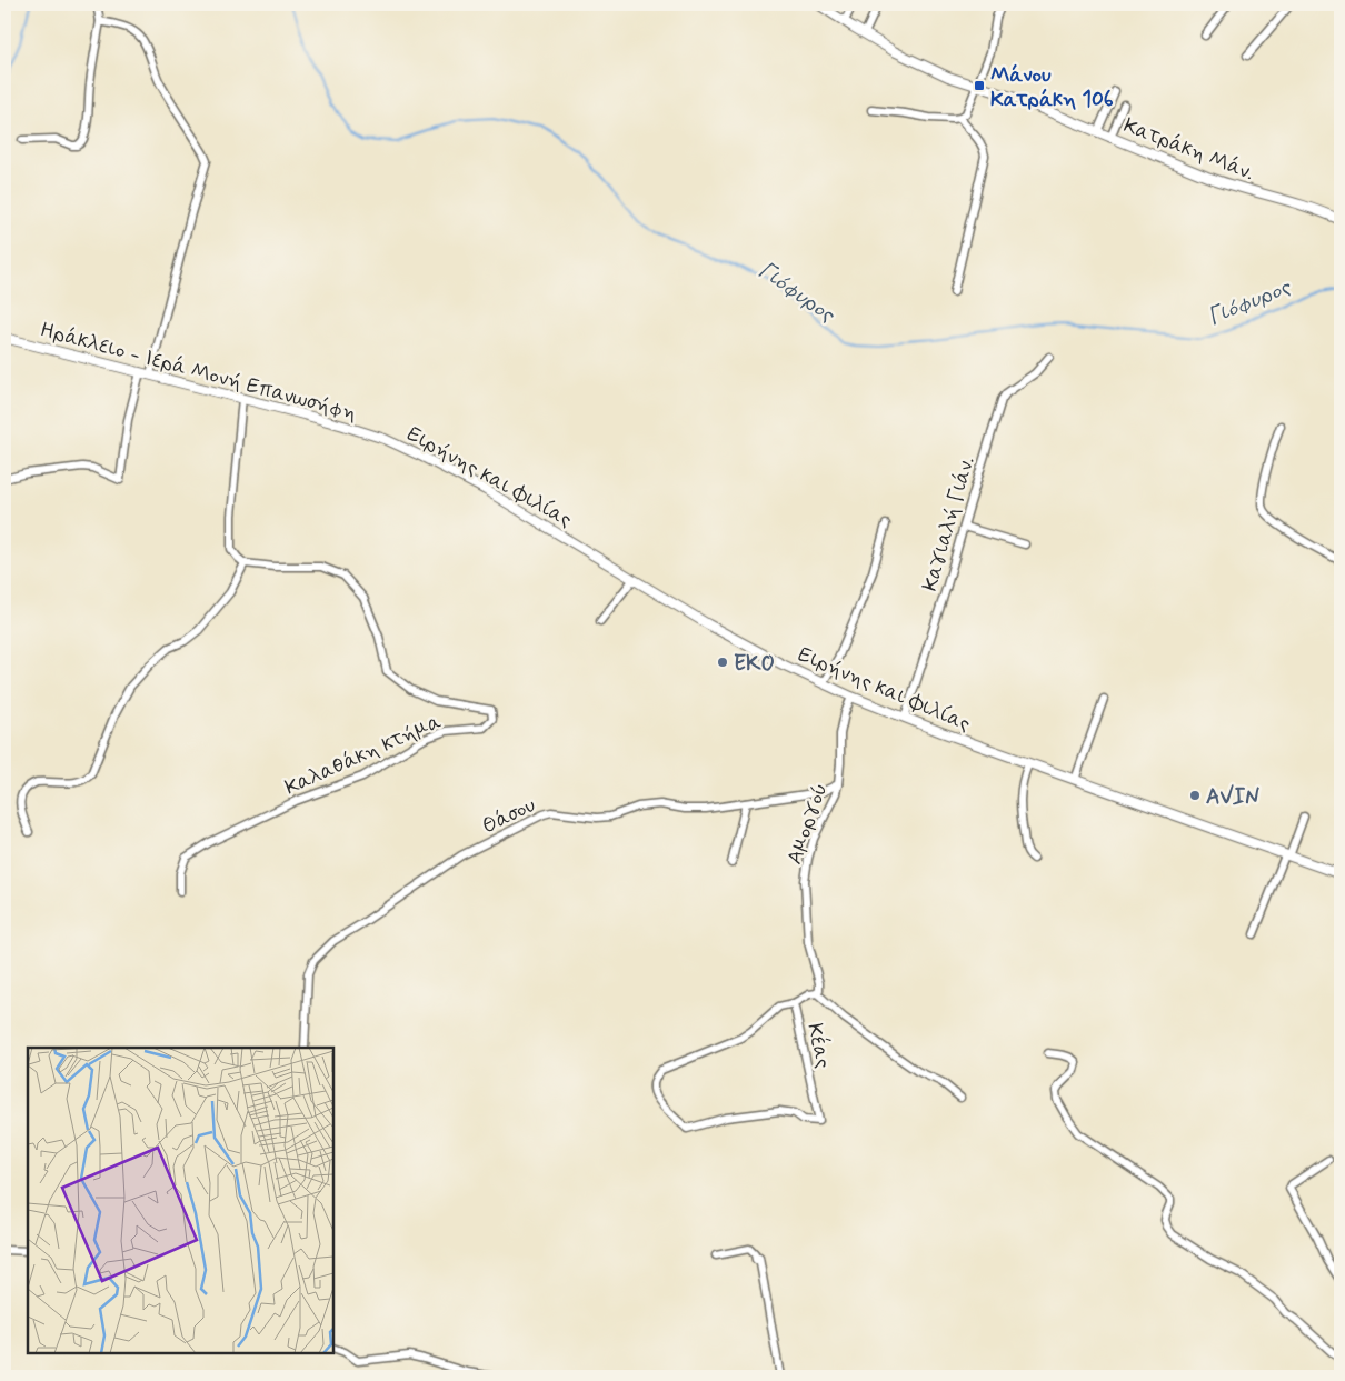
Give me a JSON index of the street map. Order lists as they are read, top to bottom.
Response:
{
  "streets": {
    "street": [
      "Κατράκη Μάν.",
      "Ηράκλειο - Ιερά Μονή Επανωσήφη",
      "Ειρήνης και Φιλίας",
      "Καγιαλή Γιάν.",
      "Καλαθάκη κτήμα",
      "Θάσου",
      "Αμοργού",
      "Κέας"
    ]
  },
  "crossings": [
    ["Ηράκλειο - Ιερά Μονή Επανωσήφη", "Ειρήνης και Φιλίας"],
    ["Ειρήνης και Φιλίας", "Καγιαλή Γιάν."],
    ["Ειρήνης και Φιλίας", "Αμοργού"],
    ["Θάσου", "Αμοργού"],
    ["Αμοργού", "Κέας"]
  ],
  "water": ["Γιόφυρος"],
  "places": {
    "transit": ["Μάνου Κατράκη 106"],
    "other": ["EKO", "AVIN"]
  }
}
